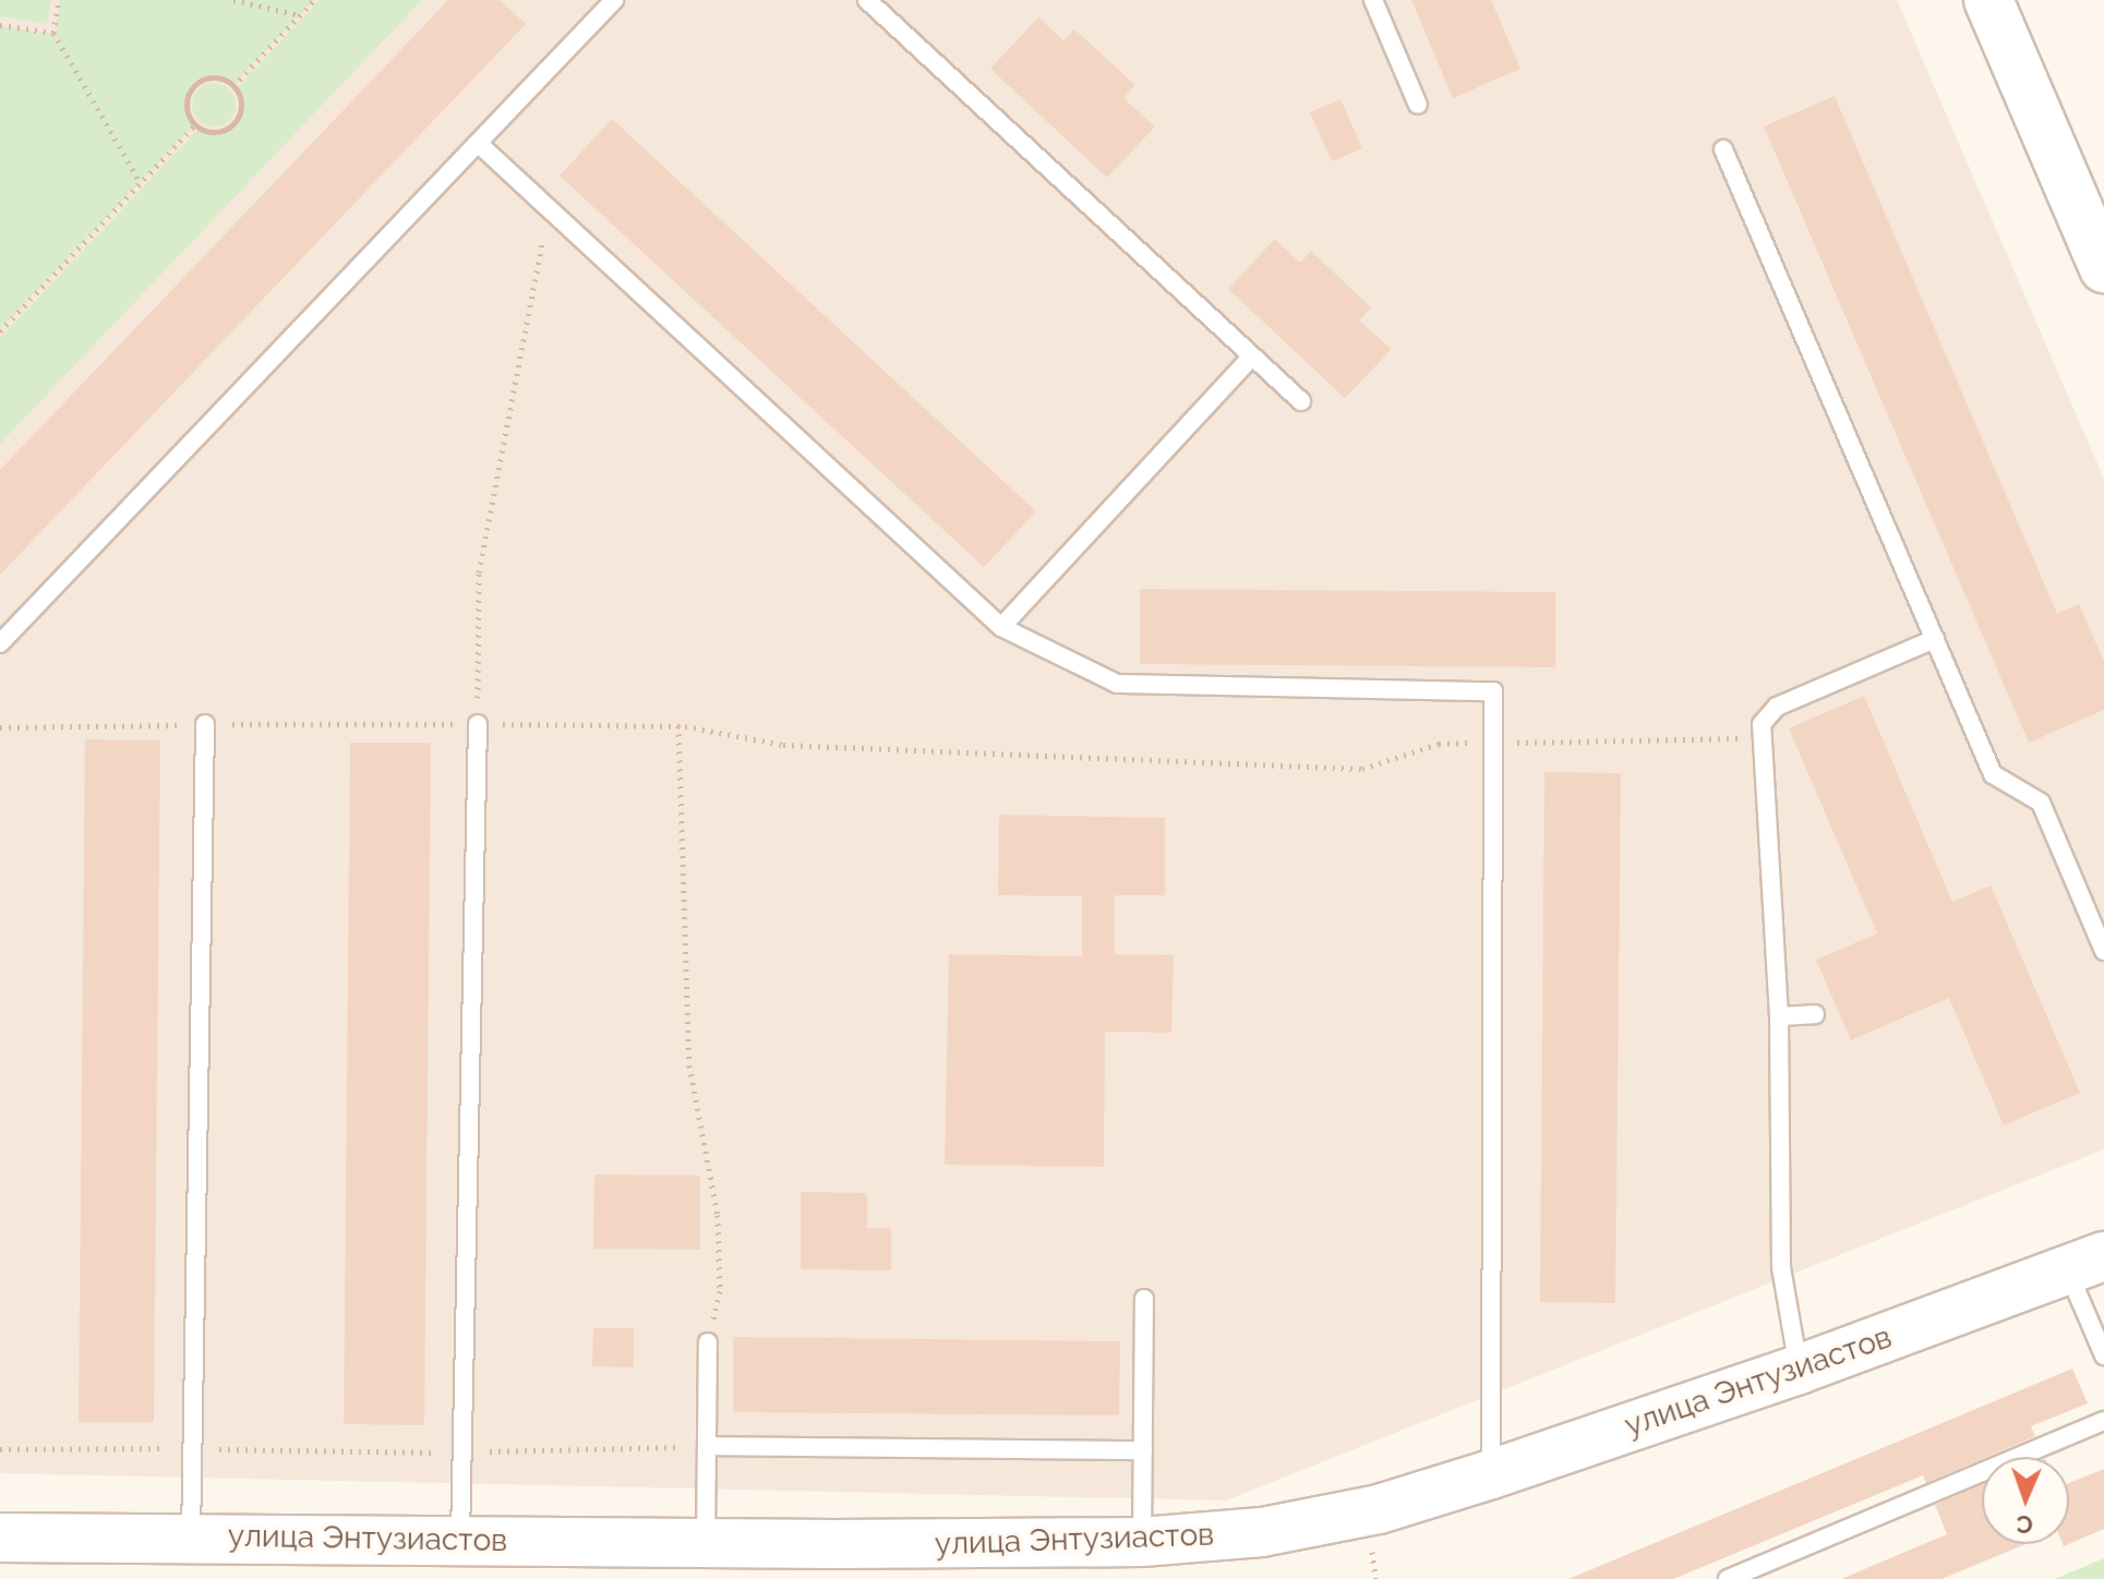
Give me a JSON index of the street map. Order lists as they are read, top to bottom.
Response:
{
  "streets": {
    "main road": ["улица Энтузиастов"]
  },
  "north": "bottom"
}
